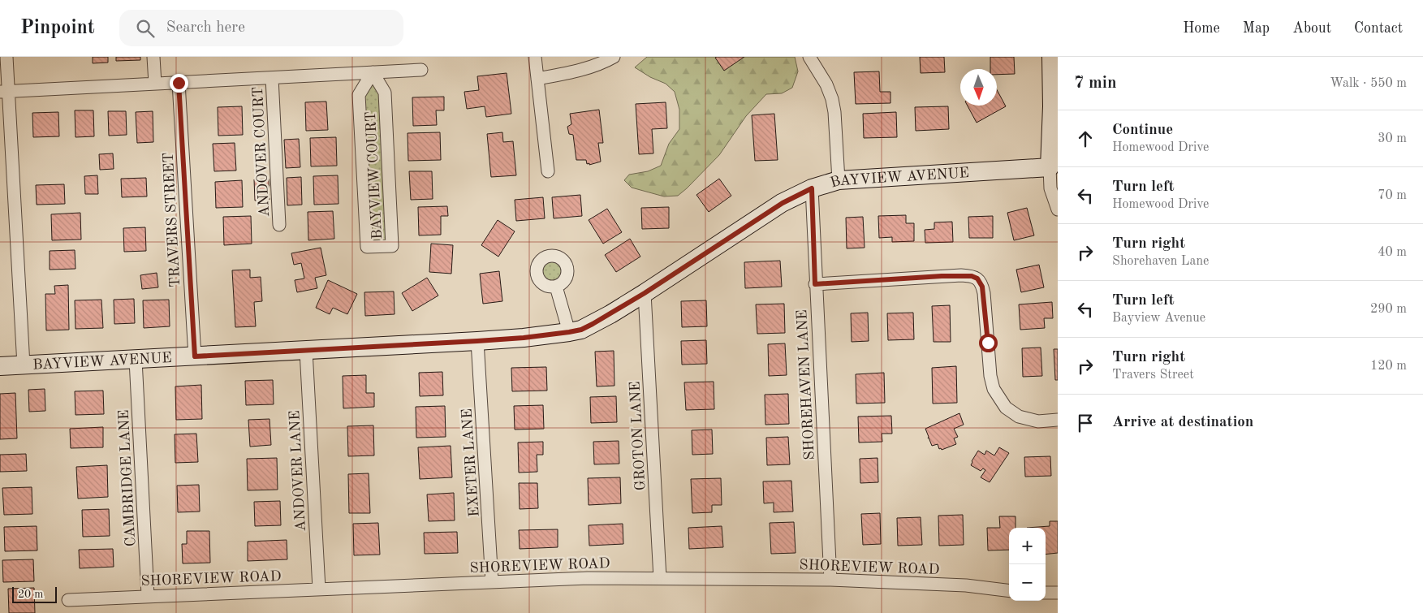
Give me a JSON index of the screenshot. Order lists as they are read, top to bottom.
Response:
{
  "streets": {
    "street": [
      "ANDOVER COURT",
      "BAYVIEW COURT",
      "BAYVIEW AVENUE",
      "TRAVERS STREET",
      "SHOREHAVEN LANE",
      "GROTON LANE",
      "EXETER LANE",
      "ANDOVER LANE",
      "CAMBRIDGE LANE",
      "SHOREVIEW ROAD"
    ]
  },
  "crossings": [
    ["BAYVIEW AVENUE", "TRAVERS STREET"],
    ["BAYVIEW AVENUE", "SHOREHAVEN LANE"],
    ["BAYVIEW AVENUE", "GROTON LANE"],
    ["BAYVIEW AVENUE", "EXETER LANE"],
    ["BAYVIEW AVENUE", "ANDOVER LANE"],
    ["BAYVIEW AVENUE", "CAMBRIDGE LANE"],
    ["SHOREHAVEN LANE", "SHOREVIEW ROAD"],
    ["GROTON LANE", "SHOREVIEW ROAD"],
    ["EXETER LANE", "SHOREVIEW ROAD"],
    ["ANDOVER LANE", "SHOREVIEW ROAD"],
    ["CAMBRIDGE LANE", "SHOREVIEW ROAD"]
  ],
  "scale_bar": "20 m",
  "north": "bottom",
  "page": {
    "header": "Pinpoint",
    "search": "Search here",
    "nav": [
      "Home",
      "Map",
      "About",
      "Contact"
    ],
    "heading": ["7 min", "Walk · 550 m"],
    "list": [
      ["Continue", "Homewood Drive", "30 m"],
      ["Turn left", "Homewood Drive", "70 m"],
      ["Turn right", "Shorehaven Lane", "40 m"],
      ["Turn left", "Bayview Avenue", "290 m"],
      ["Turn right", "Travers Street", "120 m"],
      "Arrive at destination"
    ],
    "map_buttons": ["+", "−"],
    "scale": "20 m"
  }
}
